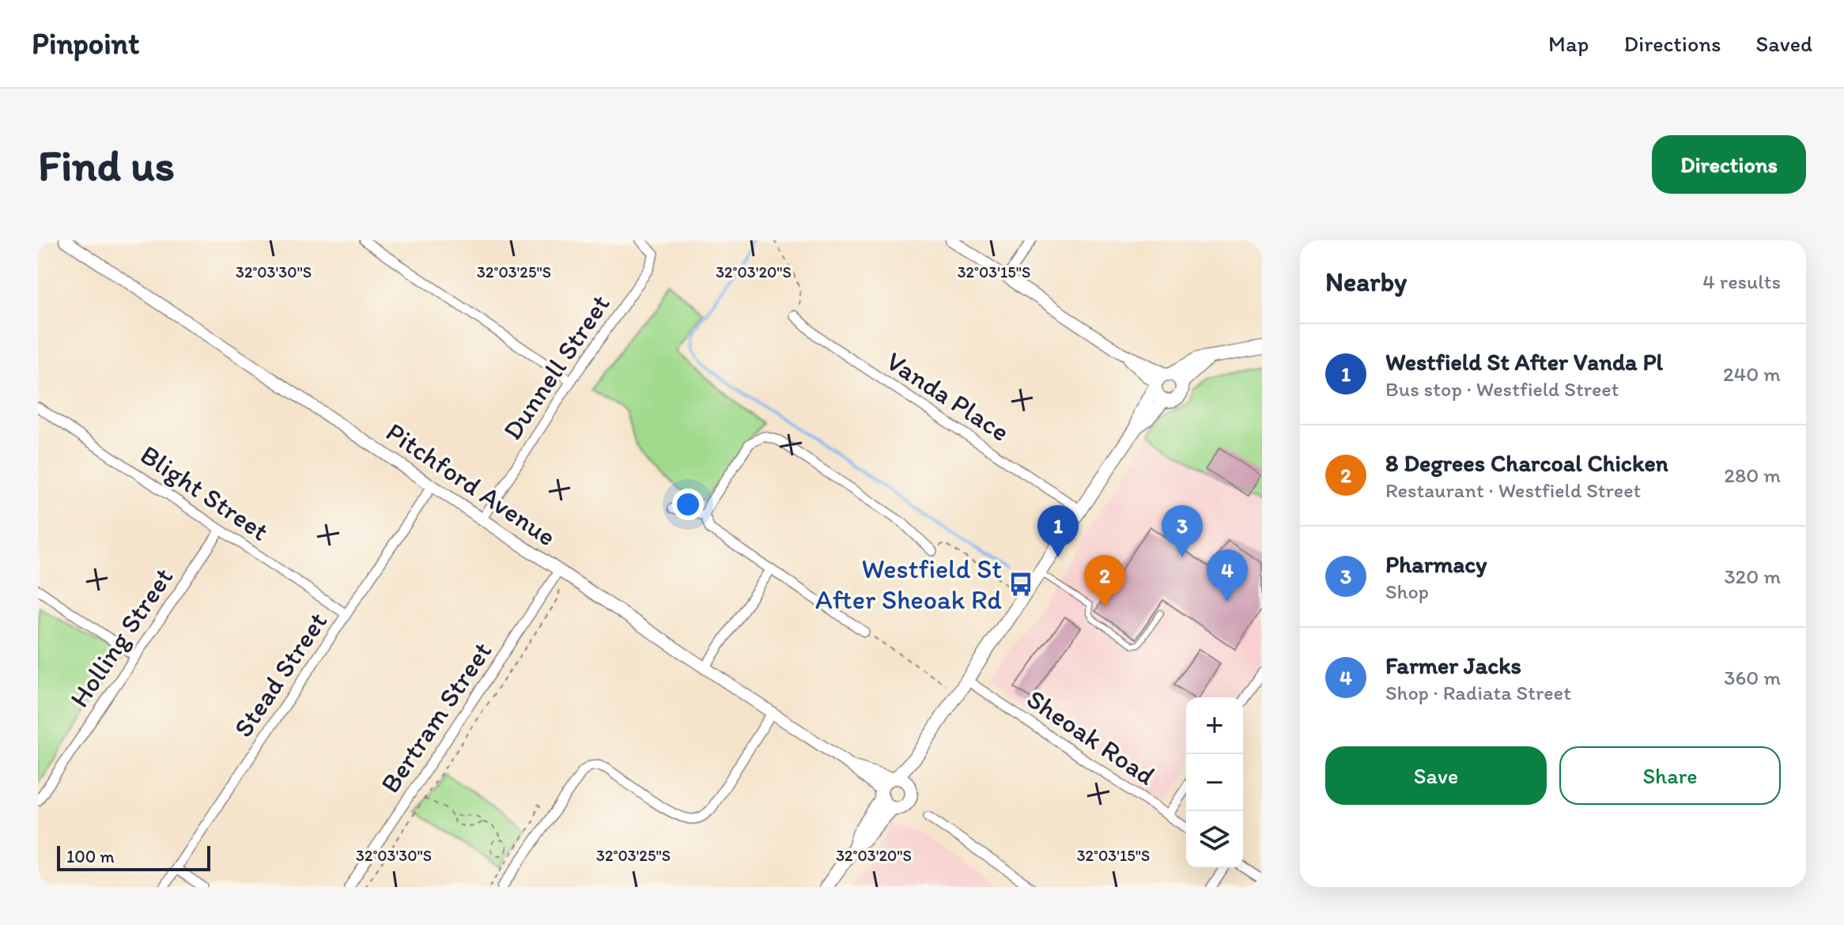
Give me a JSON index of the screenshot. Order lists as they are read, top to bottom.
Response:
{
  "streets": {
    "street": [
      "Dunnell Street",
      "Vanda Place",
      "Pitchford Avenue",
      "Blight Street",
      "Holling Street",
      "Stead Street",
      "Bertram Street",
      "Sheoak Road"
    ]
  },
  "crossings": [
    ["Dunnell Street", "Pitchford Avenue"],
    ["Pitchford Avenue", "Stead Street"],
    ["Pitchford Avenue", "Bertram Street"],
    ["Blight Street", "Holling Street"],
    ["Blight Street", "Stead Street"]
  ],
  "places": {
    "bus stop": ["Westfield St After Sheoak Rd"]
  },
  "scale_bar": "100 m",
  "page": {
    "header": "Pinpoint",
    "nav": ["Map", "Directions", "Saved"],
    "buttons": [
      "Directions",
      ["Save", "Share"]
    ],
    "title": "Find us",
    "heading": ["Nearby", "4 results"],
    "list": [
      {
        "mark": "1",
        "name": "Westfield St After Vanda Pl",
        "note": "Bus stop · Westfield Street",
        "value": "240 m"
      },
      {
        "mark": "2",
        "name": "8 Degrees Charcoal Chicken",
        "note": "Restaurant · Westfield Street",
        "value": "280 m"
      },
      {
        "mark": "3",
        "name": "Pharmacy",
        "note": "Shop",
        "value": "320 m"
      },
      {
        "mark": "4",
        "name": "Farmer Jacks",
        "note": "Shop · Radiata Street",
        "value": "360 m"
      }
    ],
    "pins": [
      "1",
      "3",
      "4",
      "2"
    ],
    "map_buttons": ["+", "−"],
    "scale": "100 m"
  },
  "coordinates": [
    "32°03'30\"S",
    "32°03'25\"S",
    "32°03'20\"S",
    "32°03'15\"S"
  ]
}
